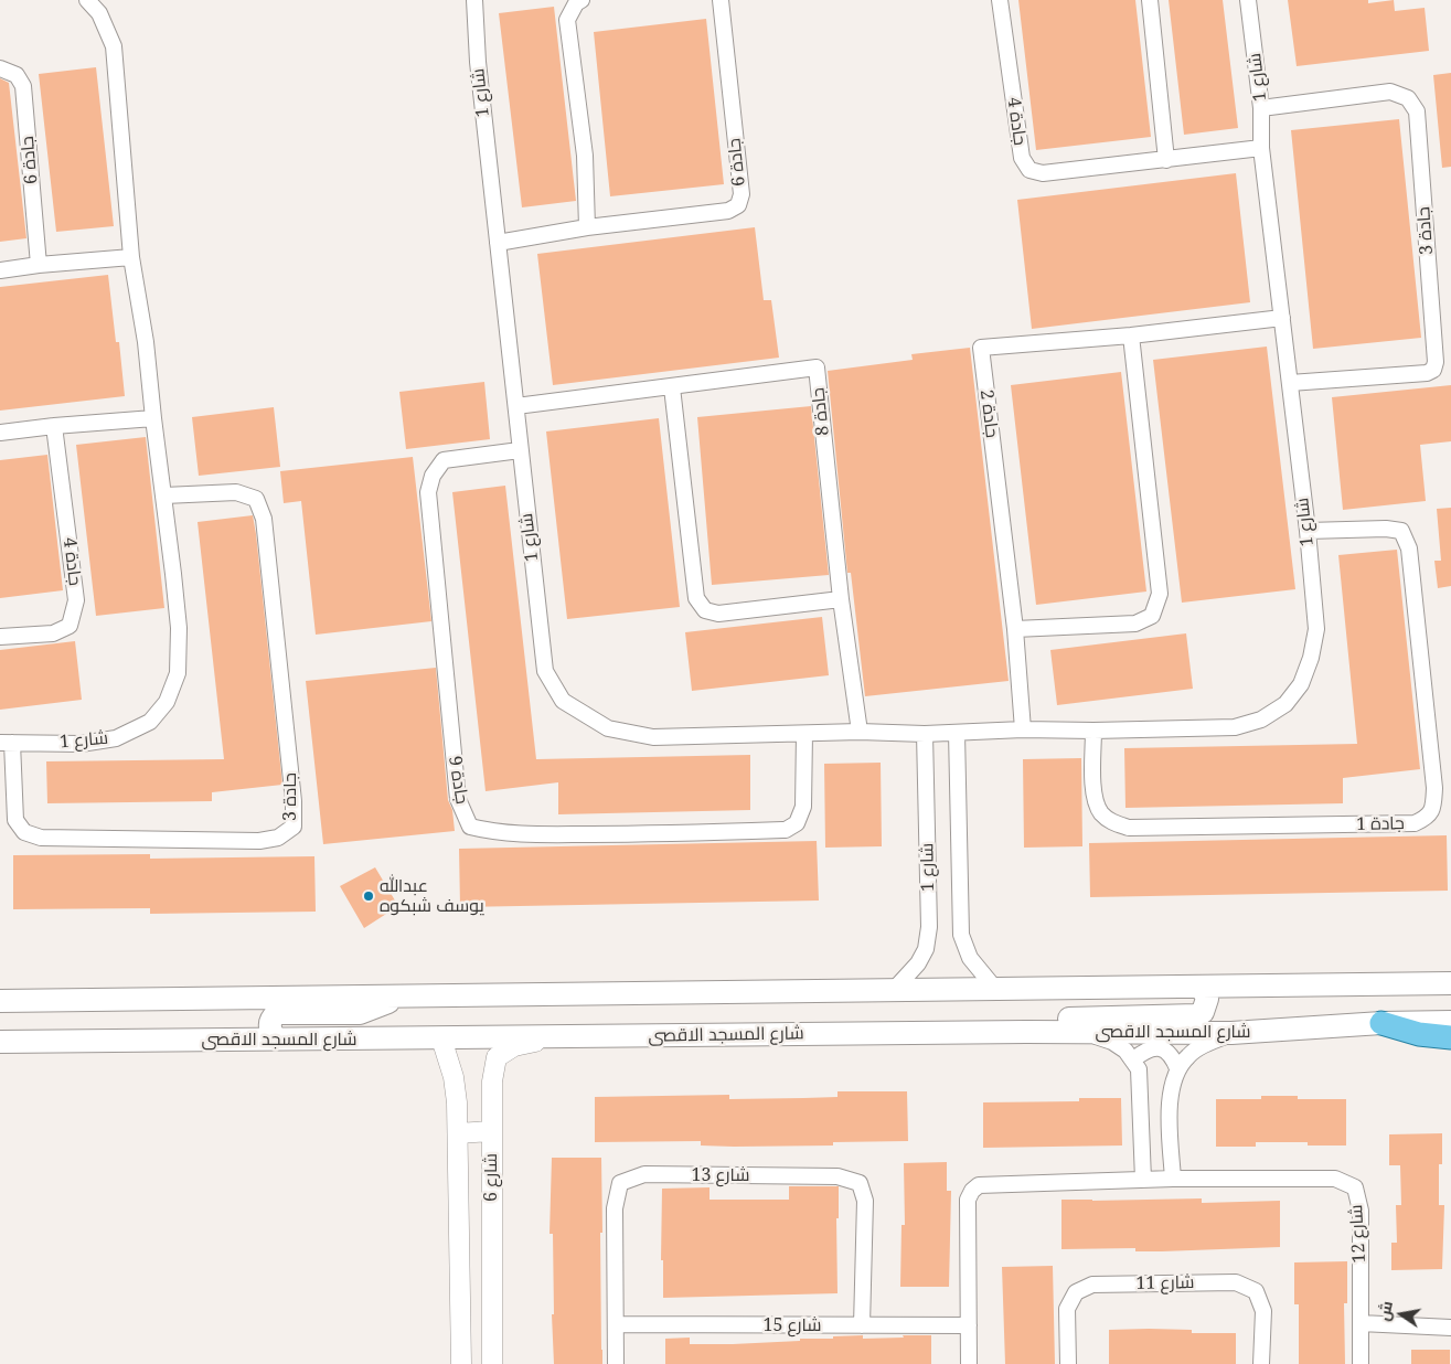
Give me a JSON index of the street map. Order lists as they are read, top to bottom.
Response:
{
  "streets": {
    "main road": ["شارع المسجد الاقصى"],
    "street": [
      "شارع 1",
      "جادة 4",
      "جادة 6",
      "جادة 3",
      "جادة 8",
      "جادة 2",
      "جادة 9",
      "جادة 1",
      "شارع 13",
      "شارع 6",
      "شارع 12",
      "شارع 11",
      "شارع 15"
    ]
  },
  "crossings": [
    ["شارع 1", "جادة 4"],
    ["شارع 1", "جادة 6"],
    ["شارع 1", "جادة 3"],
    ["شارع 1", "جادة 8"],
    ["شارع 1", "جادة 2"],
    ["شارع 1", "جادة 9"],
    ["شارع 1", "جادة 1"],
    ["شارع المسجد الاقصى", "شارع 6"],
    ["شارع 13", "شارع 15"],
    ["شارع 12", "شارع 15"]
  ],
  "places": ["عبدالله يوسف شبكوه"],
  "north": "left"
}
